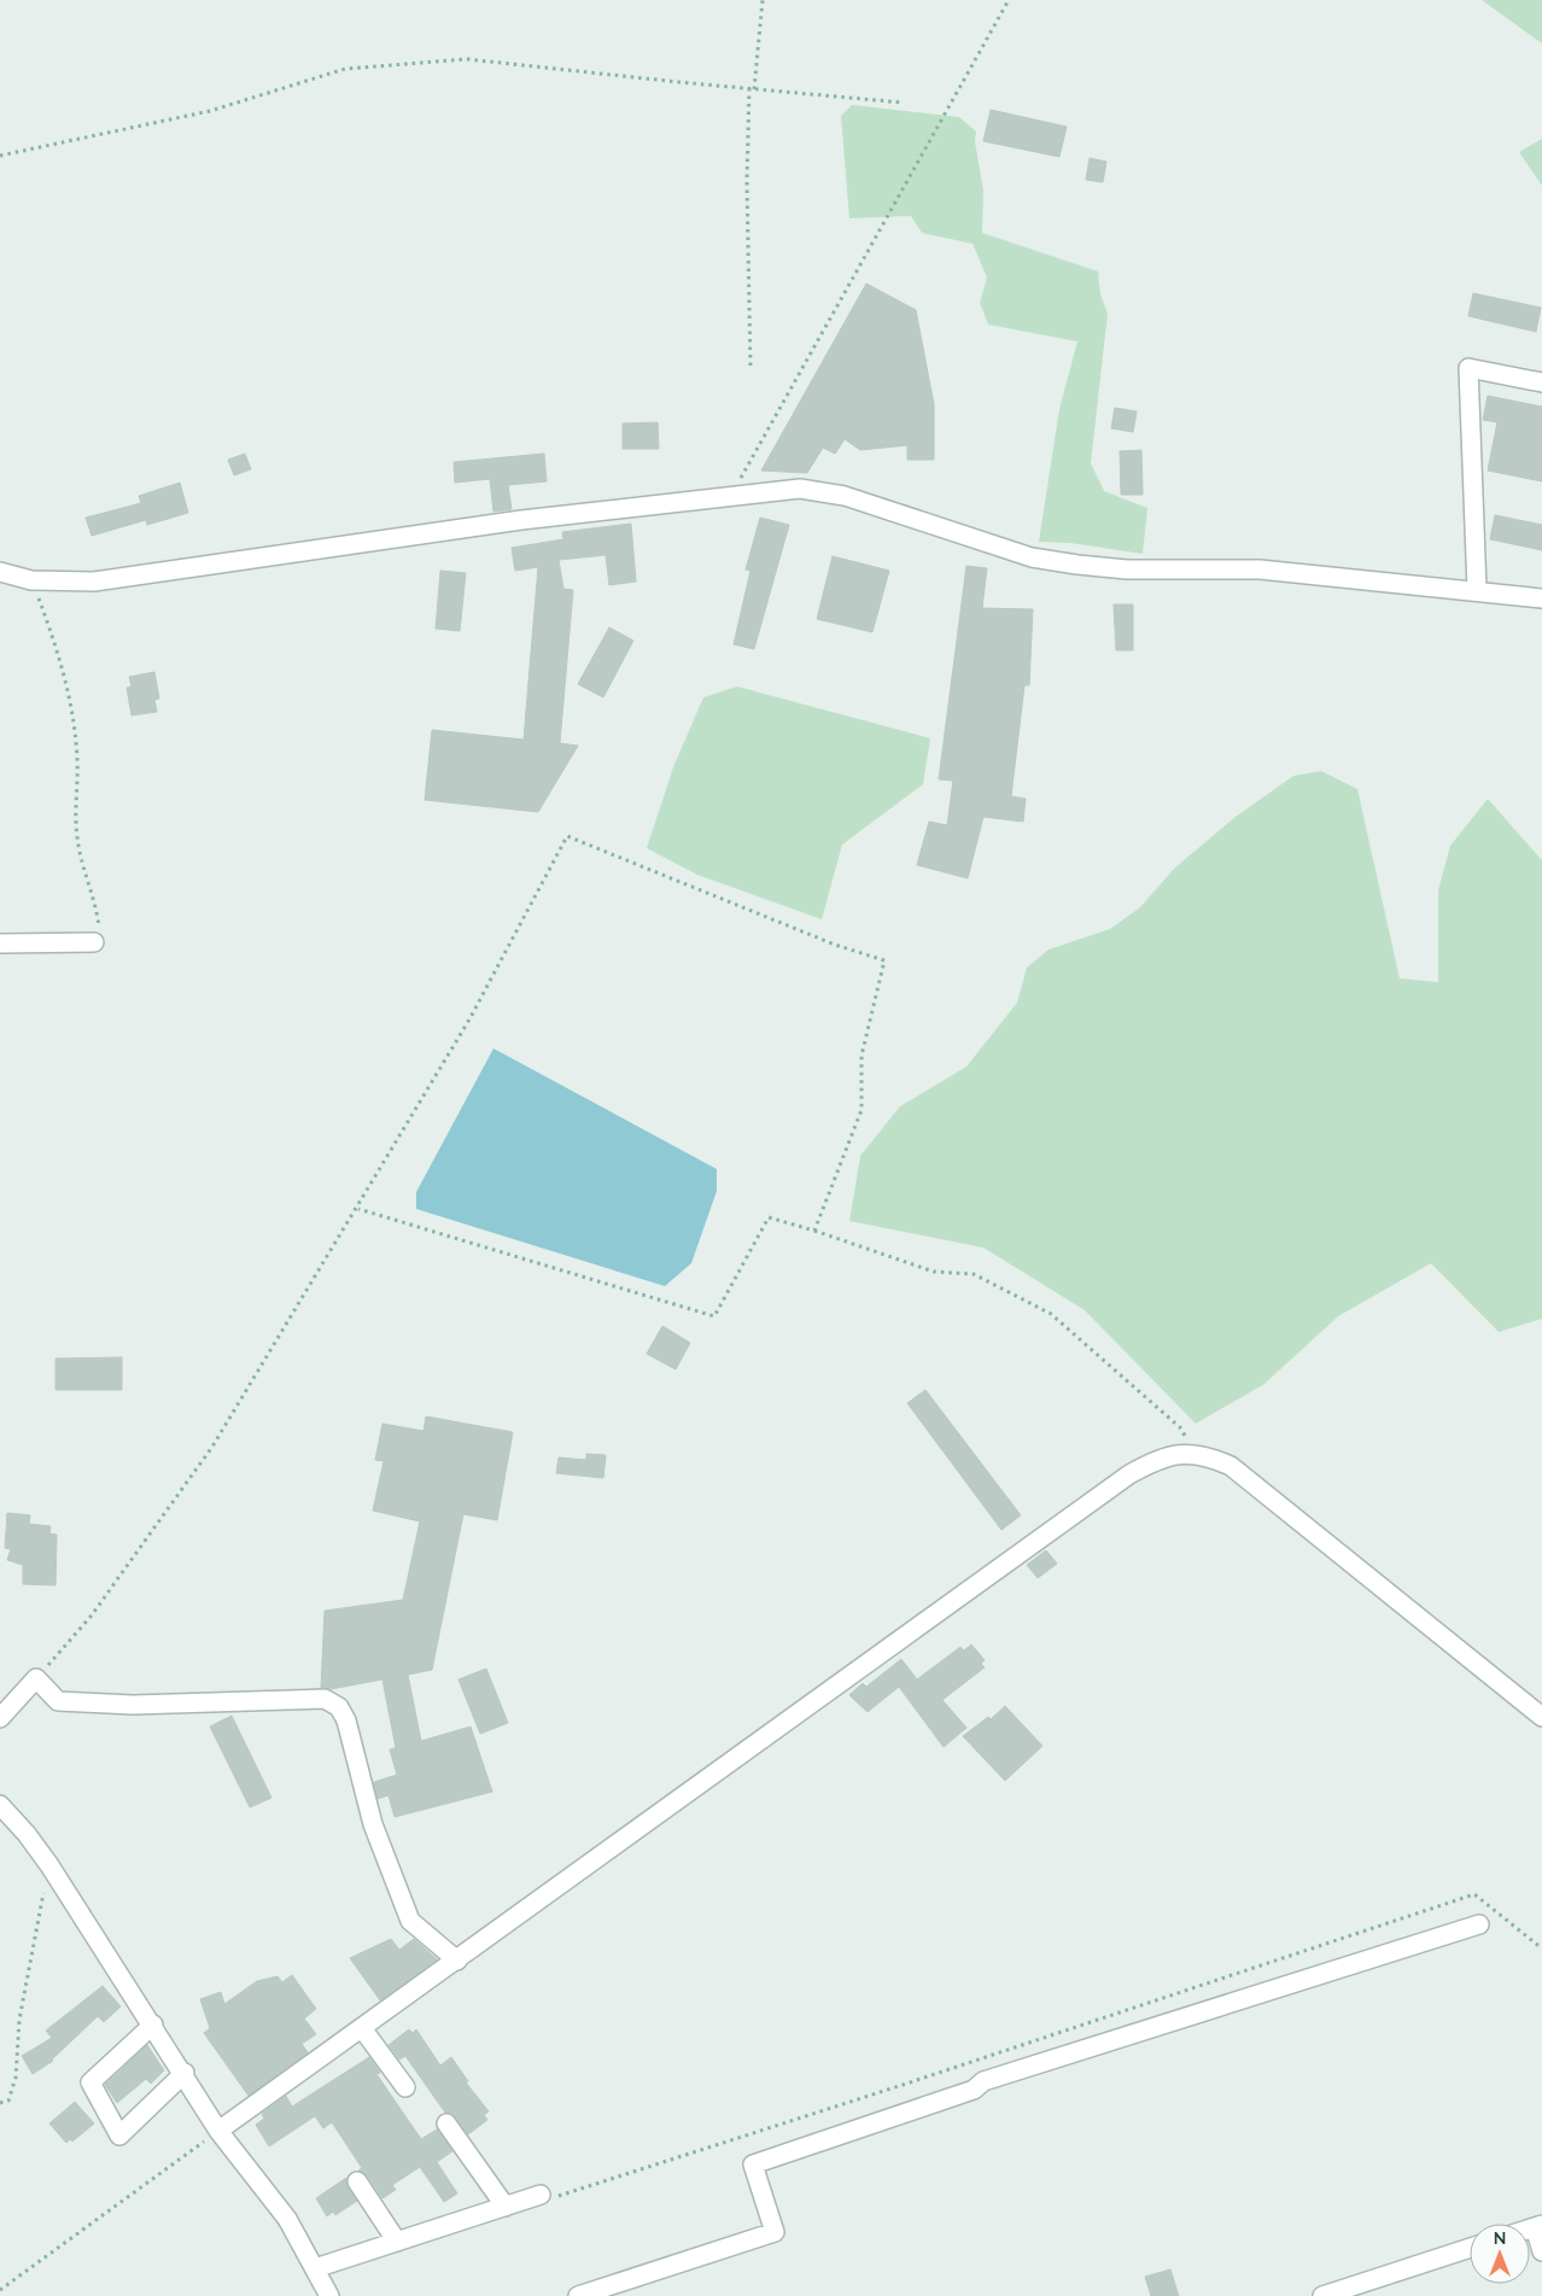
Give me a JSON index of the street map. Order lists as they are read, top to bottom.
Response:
{
  "north": "top"
}
